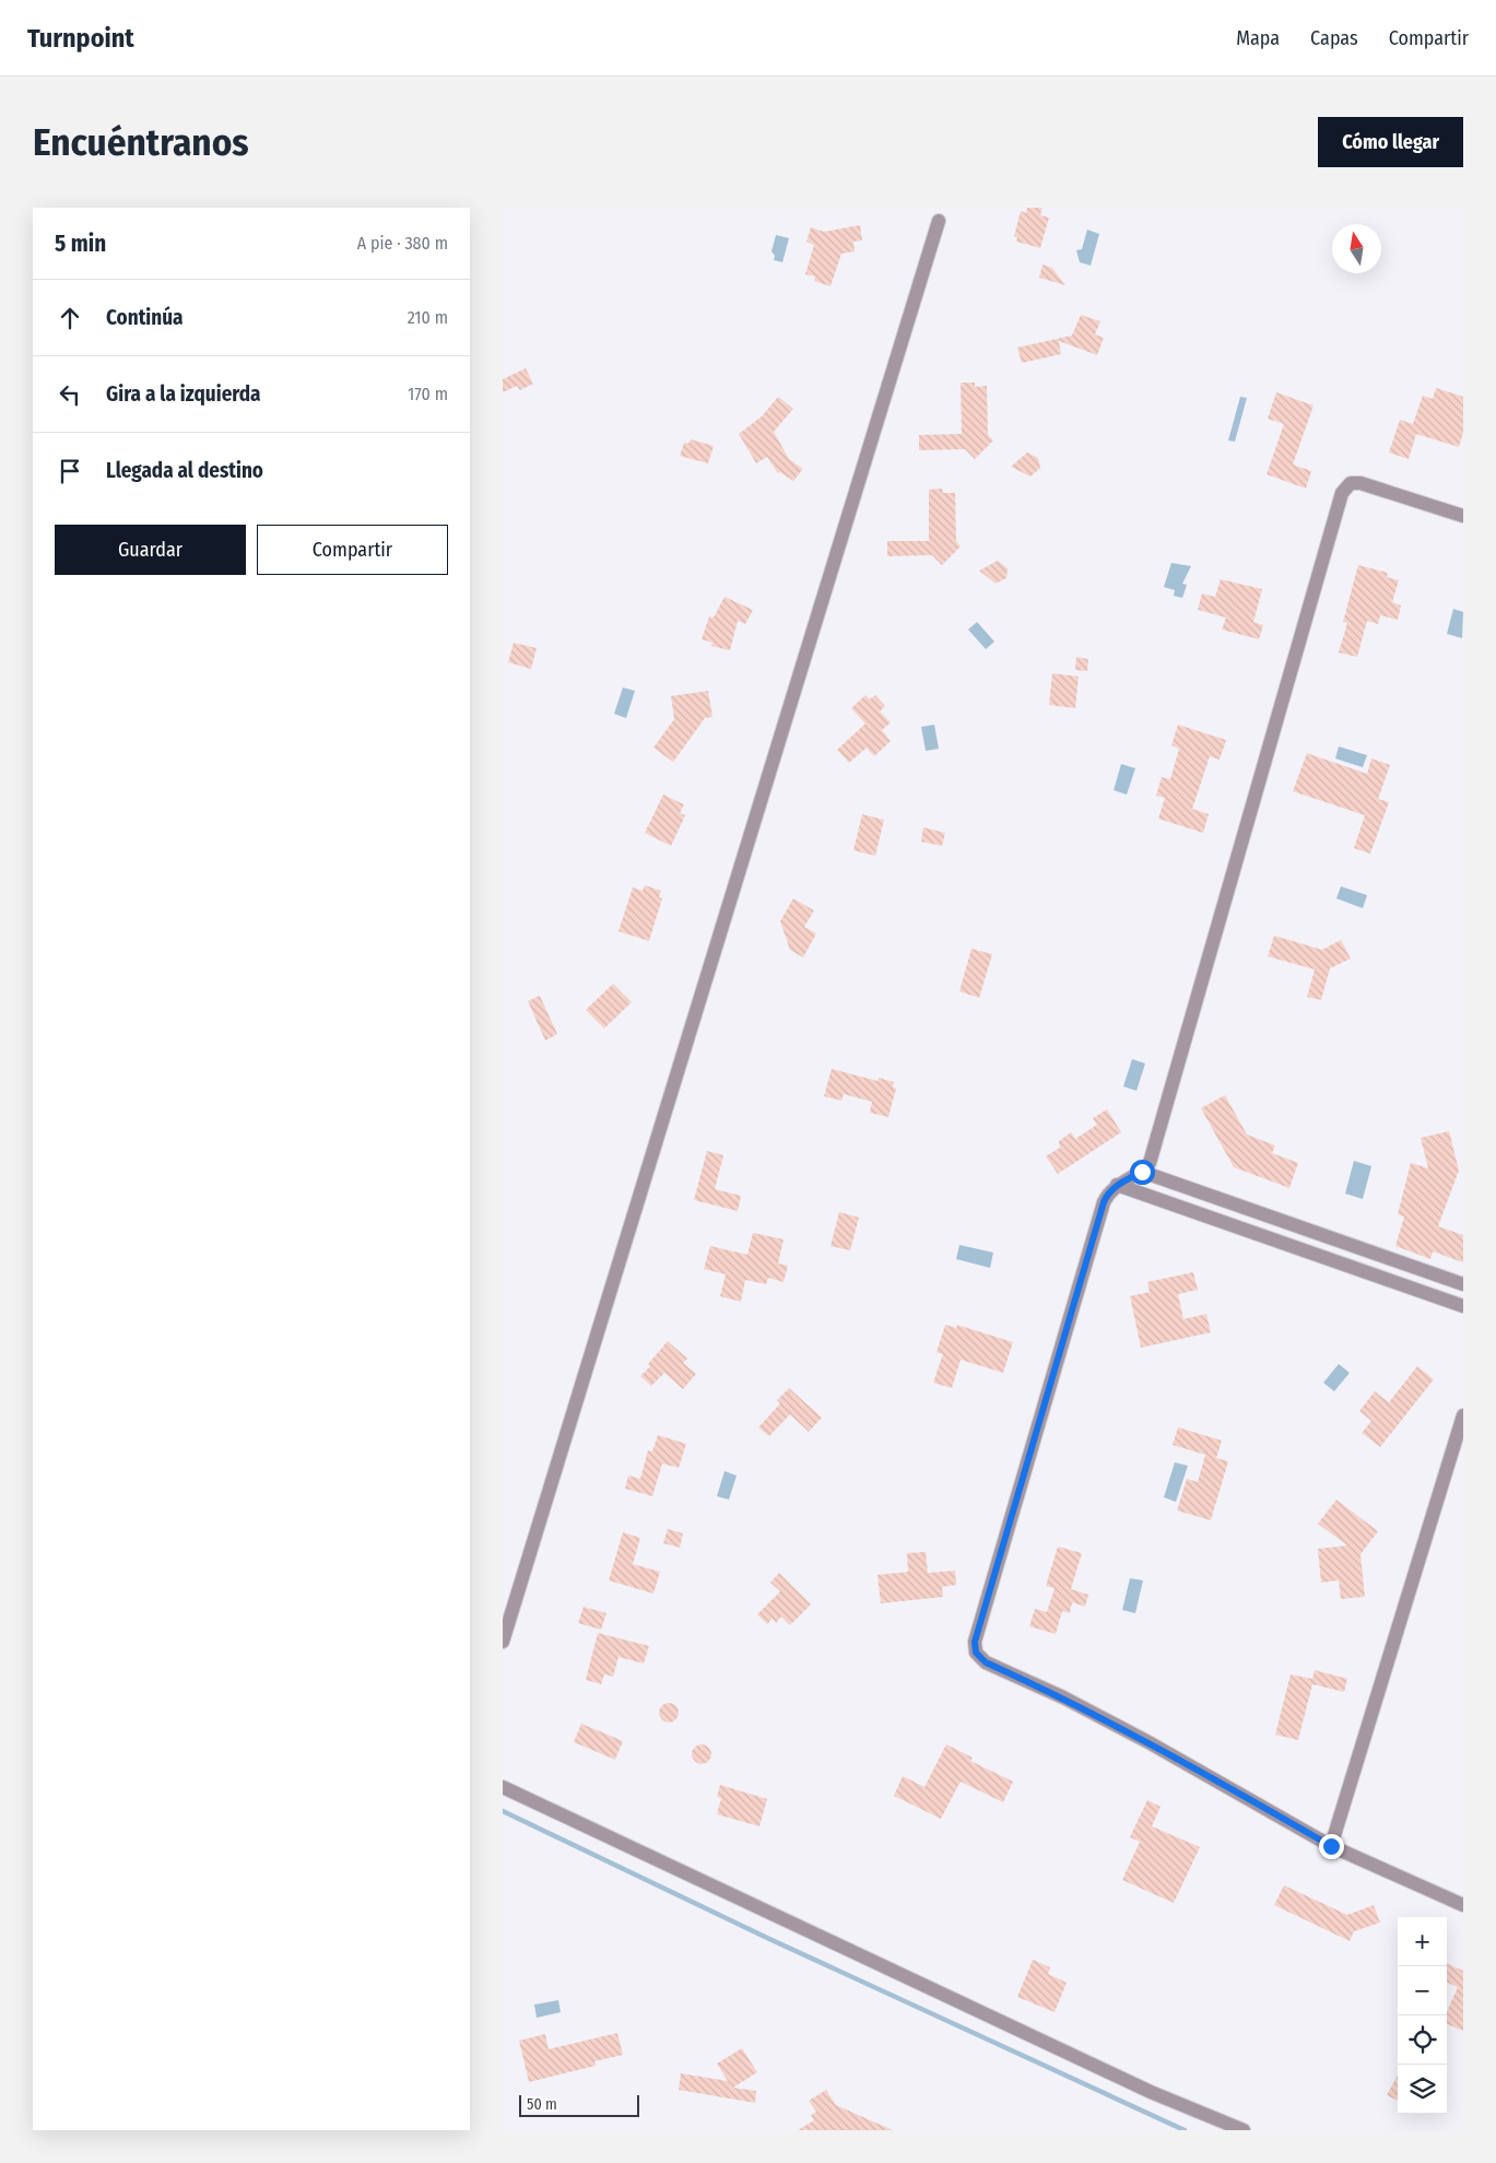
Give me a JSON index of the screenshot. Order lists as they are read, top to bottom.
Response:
{
  "scale_bar": "50 m",
  "north": "top",
  "page": {
    "header": "Turnpoint",
    "nav": ["Mapa", "Capas", "Compartir"],
    "buttons": [
      "Cómo llegar",
      ["Guardar", "Compartir"]
    ],
    "title": "Encuéntranos",
    "heading": ["5 min", "A pie · 380 m"],
    "list": [
      ["Continúa", "210 m"],
      ["Gira a la izquierda", "170 m"],
      "Llegada al destino"
    ],
    "map_buttons": ["+", "−"],
    "scale": "50 m"
  }
}
